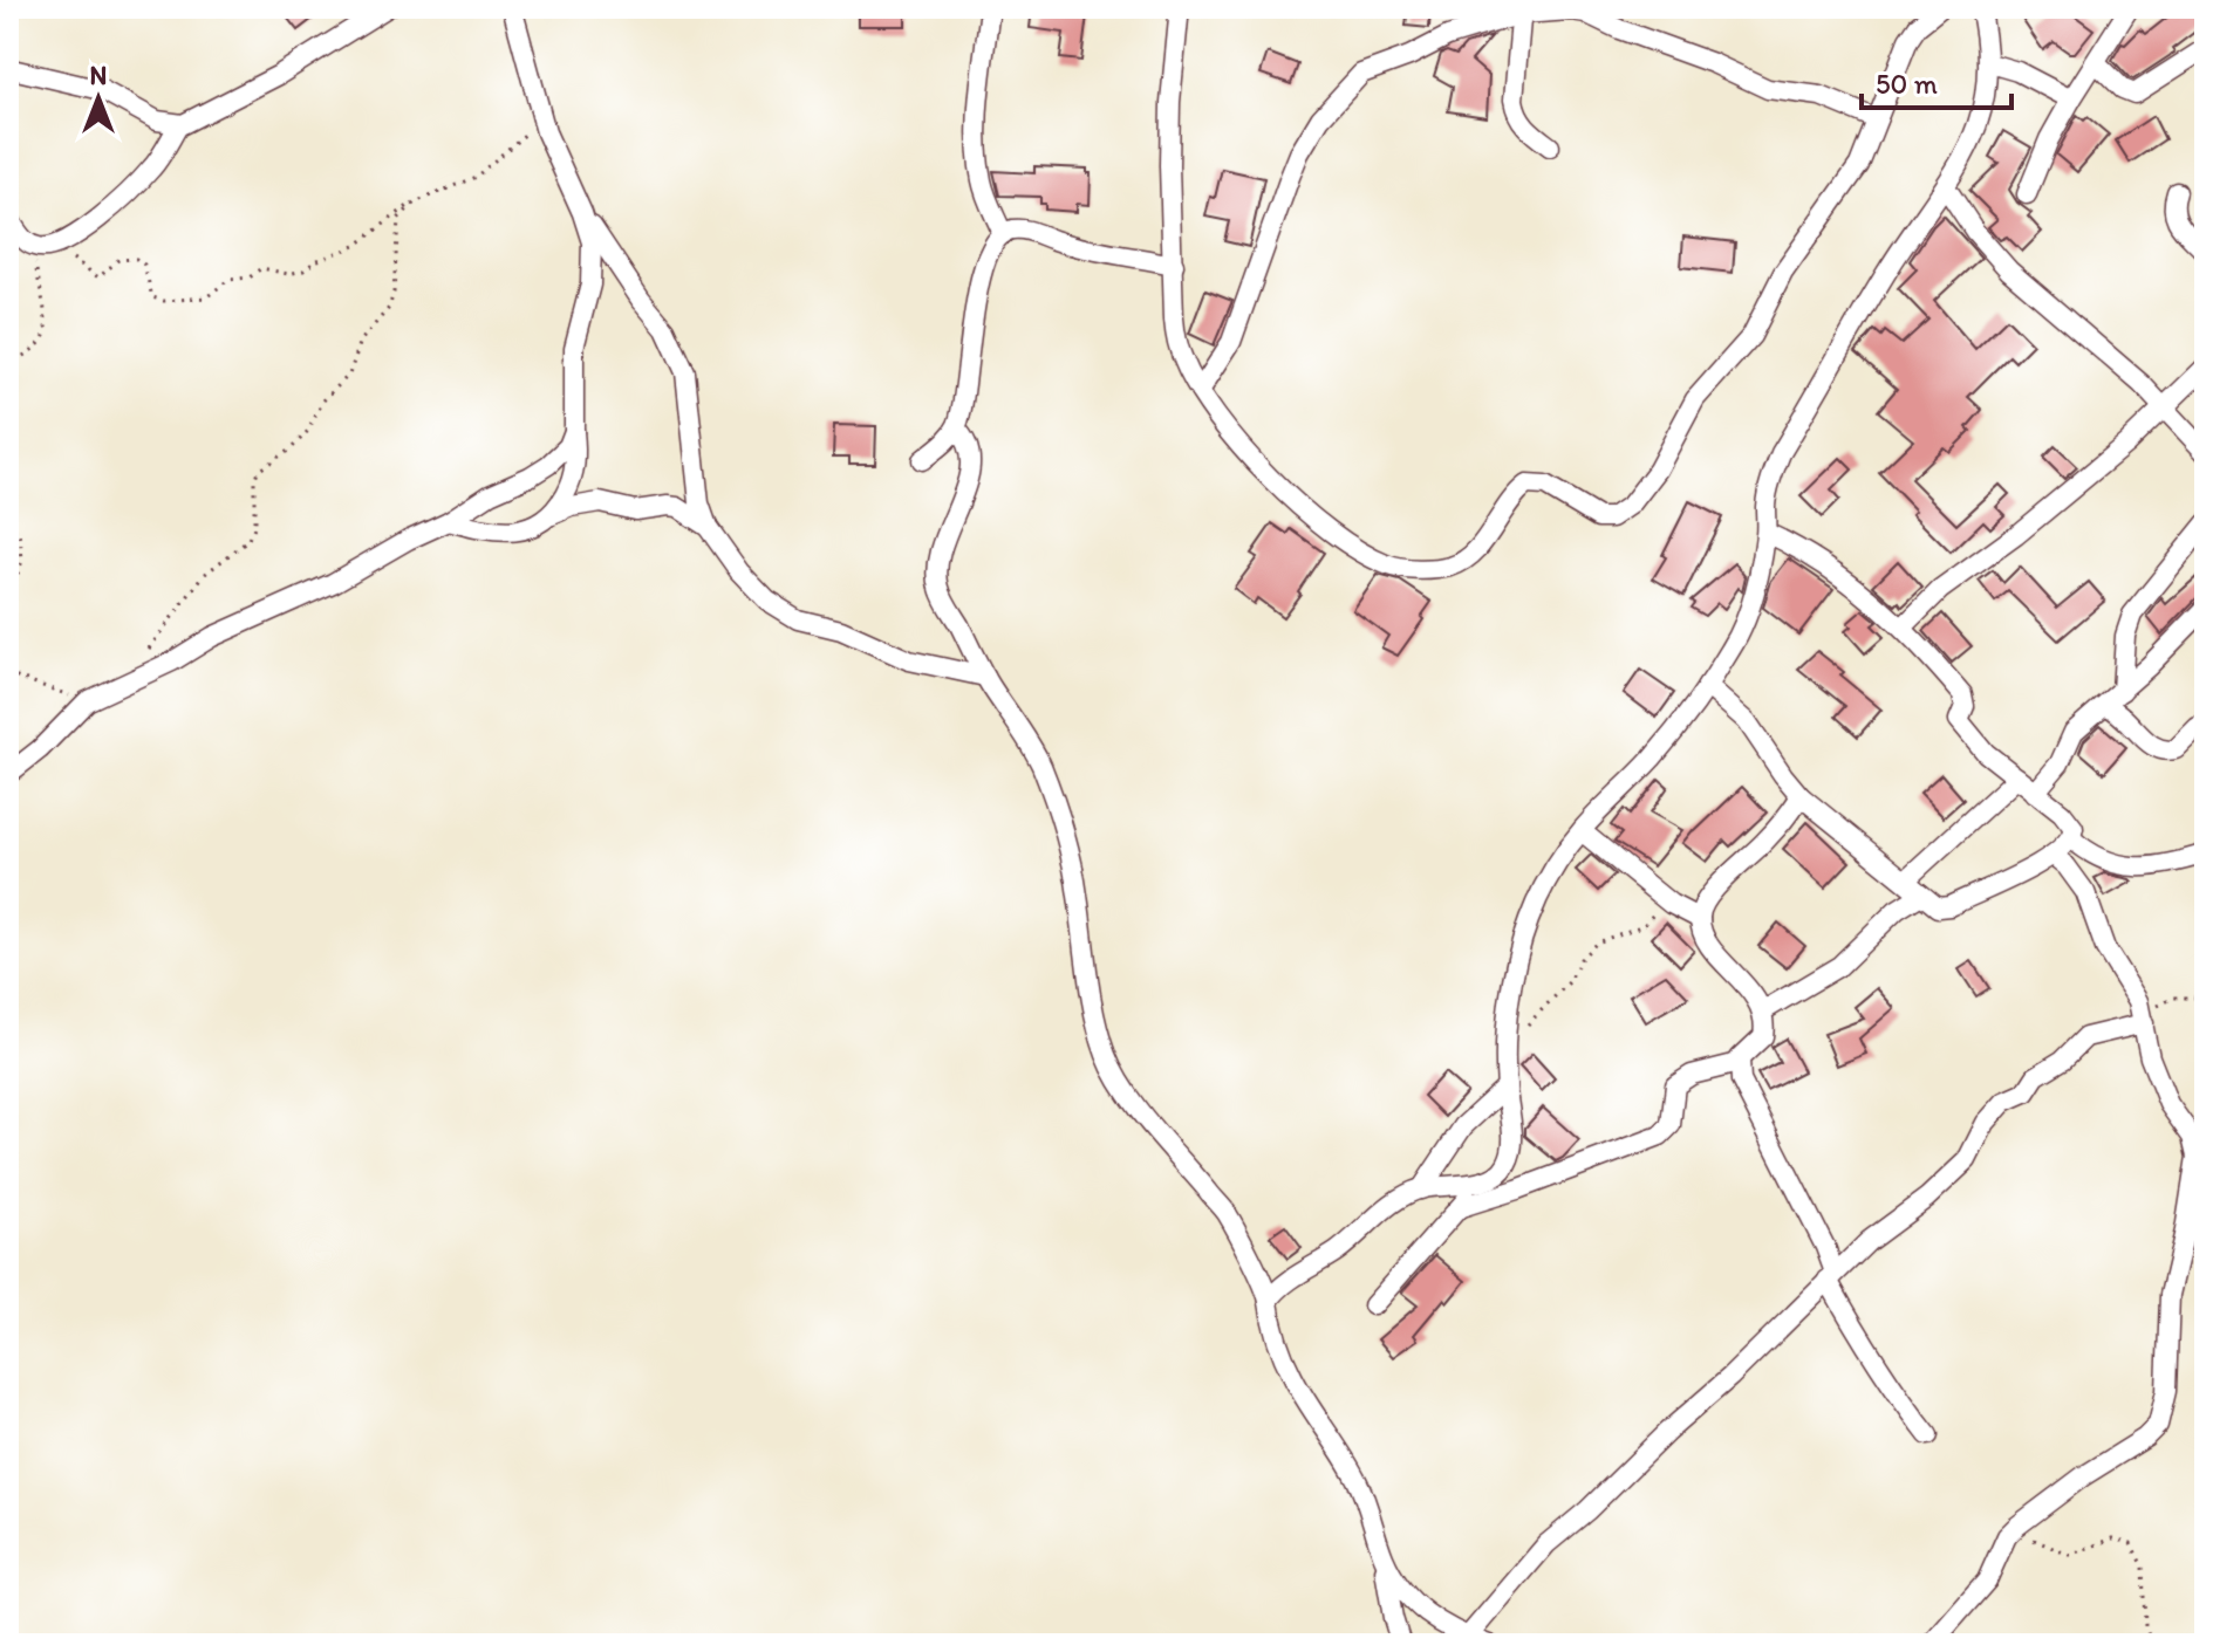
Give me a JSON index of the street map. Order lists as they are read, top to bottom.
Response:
{
  "scale_bar": "50 m",
  "north": "top"
}
